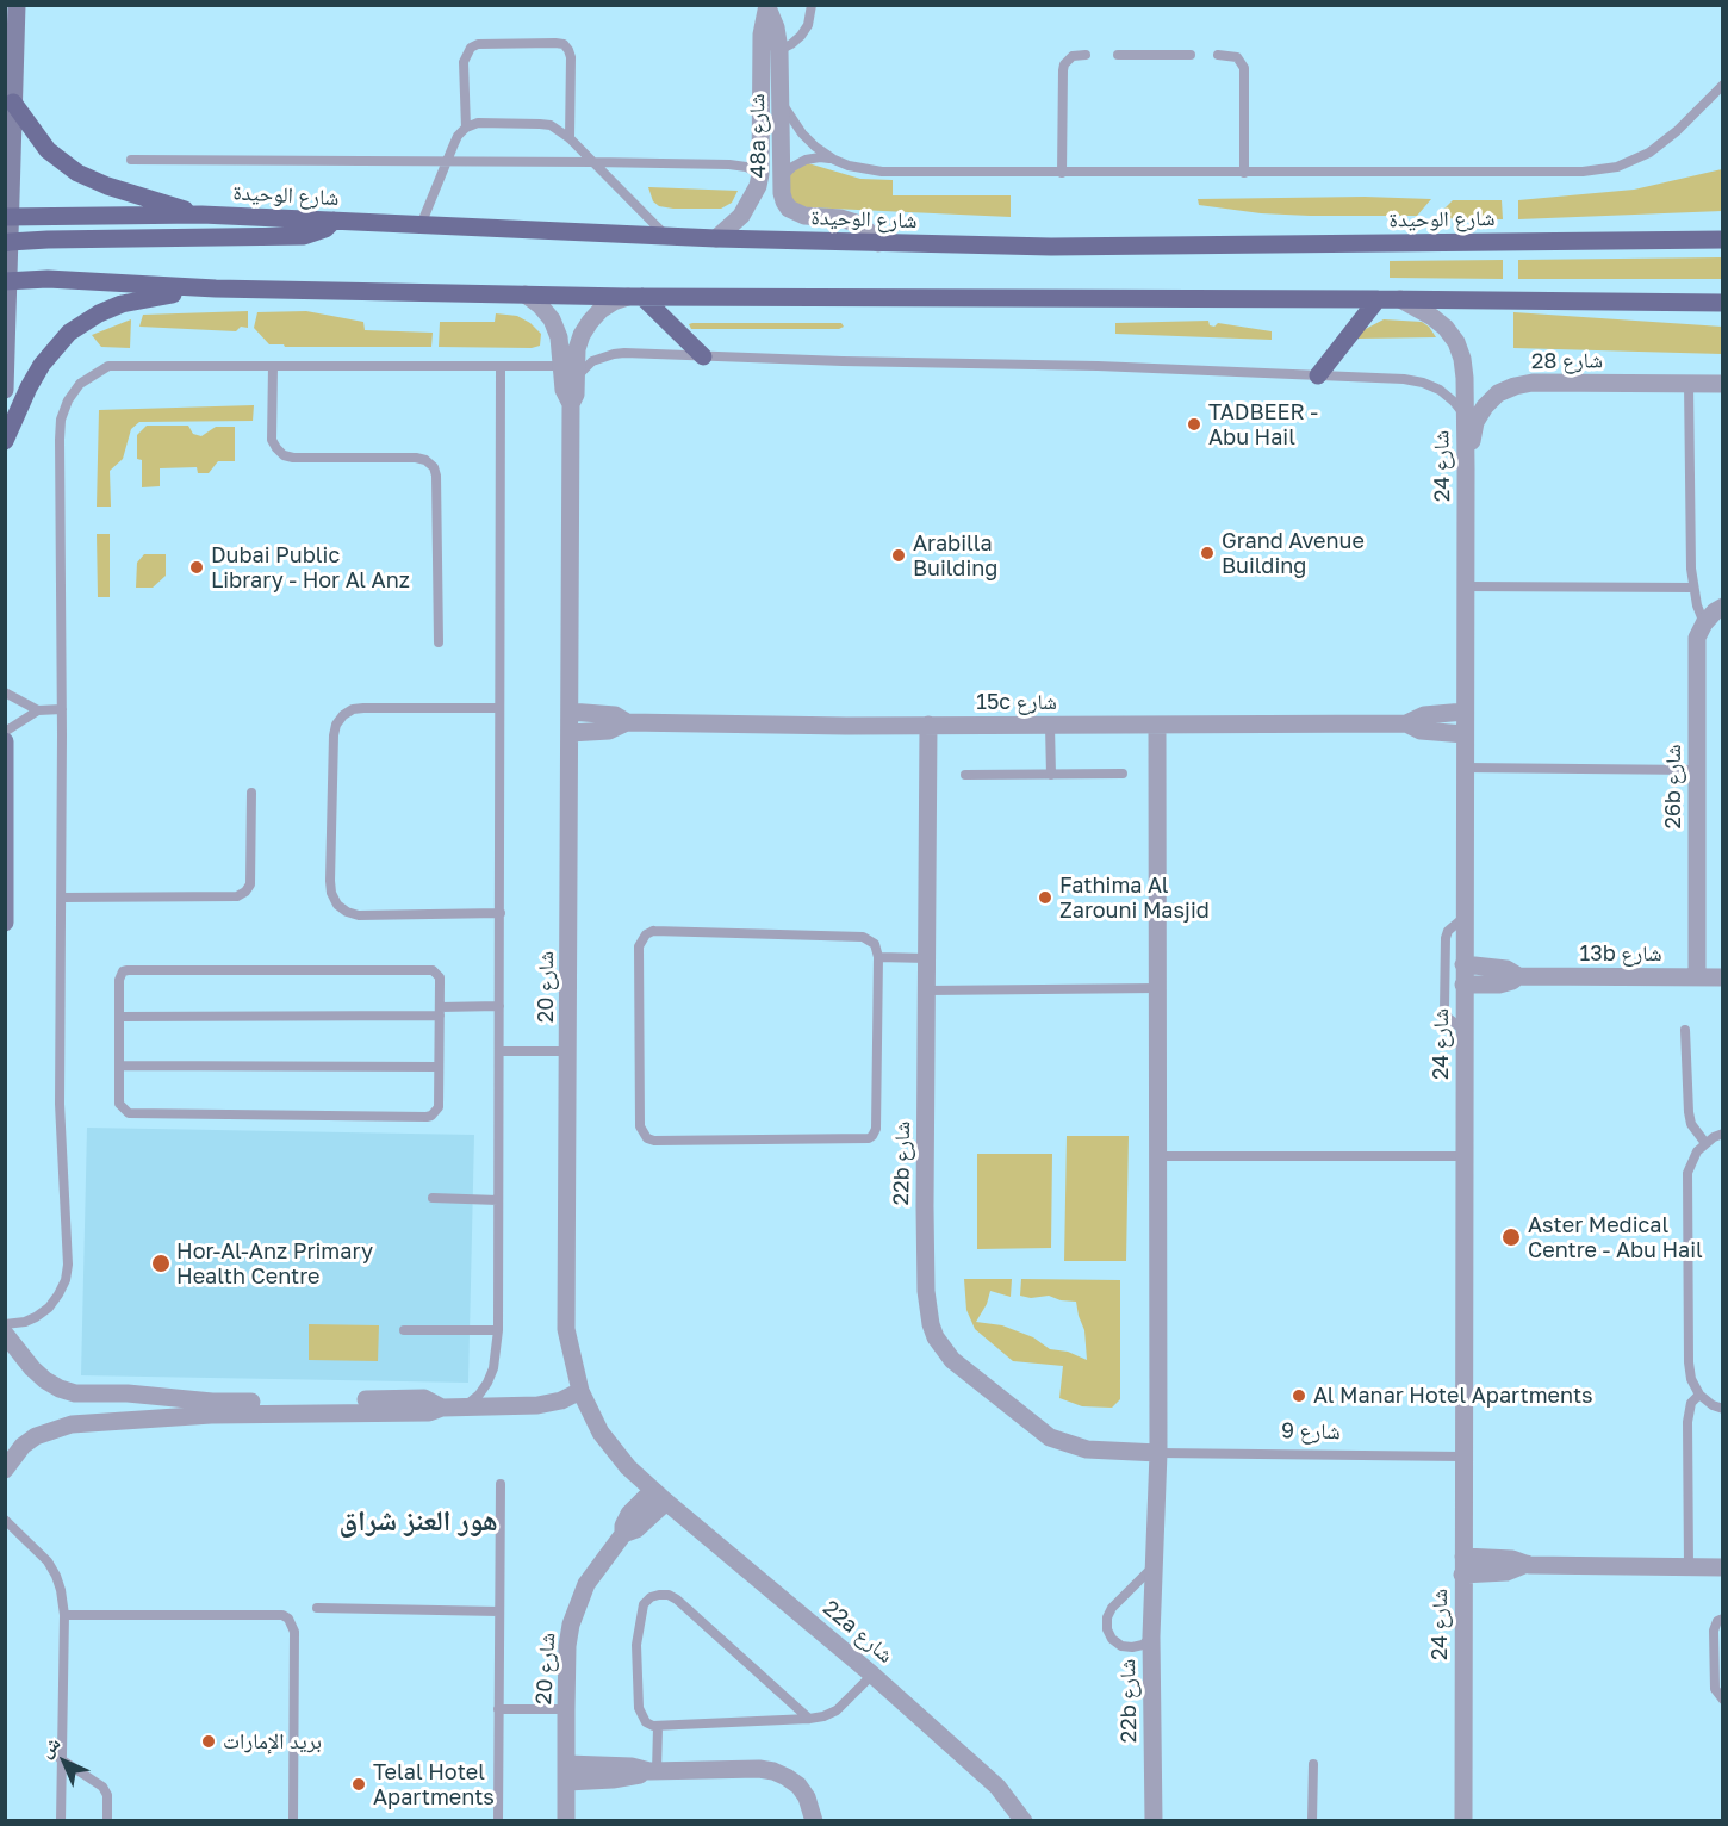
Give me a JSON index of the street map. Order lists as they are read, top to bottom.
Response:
{
  "streets": {
    "main road": ["شارع الوحيدة"],
    "street": [
      "48a شارع",
      "شارع 28",
      "شارع 24",
      "15c شارع",
      "26b شارع",
      "13b شارع",
      "شارع 20",
      "22b شارع",
      "22a شارع"
    ],
    "lane": ["شارع 9"]
  },
  "crossings": [
    ["48a شارع", "شارع الوحيدة"],
    ["شارع 28", "شارع 24"],
    ["شارع 24", "15c شارع"],
    ["شارع 24", "13b شارع"],
    ["شارع 24", "شارع 9"],
    ["15c شارع", "شارع 20"],
    ["15c شارع", "22b شارع"],
    ["26b شارع", "13b شارع"],
    ["شارع 20", "22a شارع"],
    ["22b شارع", "شارع 9"]
  ],
  "districts": ["هور العنز شراق"],
  "places": [
    "TADBEER - Abu Hail",
    "Grand Avenue Building",
    "Arabilla Building",
    "Dubai Public Library - Hor Al Anz",
    "Fathima Al Zarouni Masjid",
    "Aster Medical Centre - Abu Hail",
    "Hor-Al-Anz Primary Health Centre",
    "Al Manar Hotel Apartments",
    "بريد الإمارات",
    "Telal Hotel Apartments"
  ],
  "north": "top left"
}
